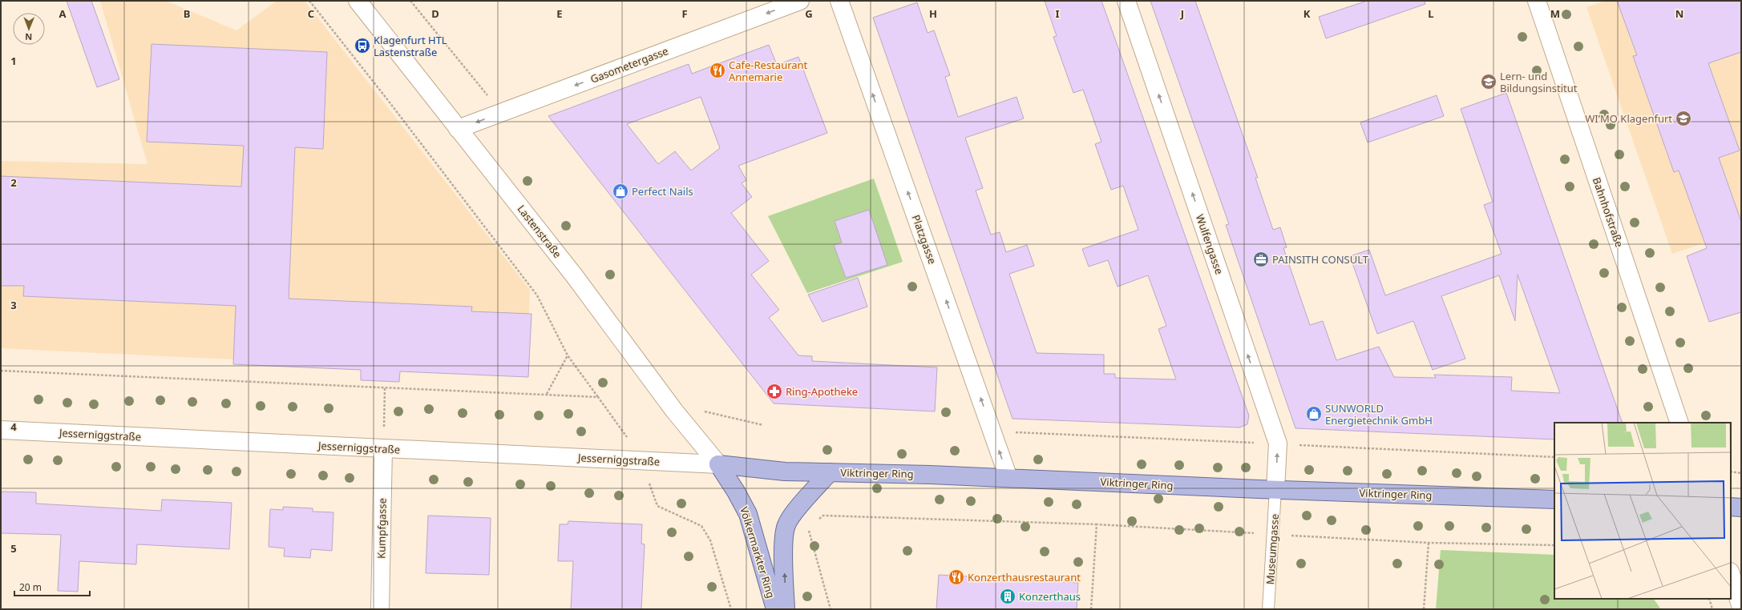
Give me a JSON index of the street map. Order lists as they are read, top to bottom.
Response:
{
  "streets": {
    "main road": ["Viktringer Ring", "Völkermarkter Ring"],
    "street": [
      "Gasometergasse",
      "Bahnhofstraße",
      "Lastenstraße",
      "Platzgasse",
      "Wulfengasse",
      "Jesserniggstraße",
      "Kumpfgasse"
    ],
    "lane": ["Museumgasse"]
  },
  "crossings": [
    ["Gasometergasse", "Lastenstraße"],
    ["Lastenstraße", "Jesserniggstraße"],
    ["Lastenstraße", "Viktringer Ring"],
    ["Lastenstraße", "Völkermarkter Ring"],
    ["Platzgasse", "Viktringer Ring"],
    ["Wulfengasse", "Viktringer Ring"],
    ["Wulfengasse", "Museumgasse"],
    ["Jesserniggstraße", "Viktringer Ring"],
    ["Jesserniggstraße", "Kumpfgasse"],
    ["Jesserniggstraße", "Völkermarkter Ring"],
    ["Viktringer Ring", "Museumgasse"],
    ["Viktringer Ring", "Völkermarkter Ring"]
  ],
  "one_way": ["Gasometergasse", "Platzgasse", "Wulfengasse"],
  "places": {
    "bus stop": ["Klagenfurt HTL Lastenstraße"],
    "restaurant": ["Cafe-Restaurant Annemarie", "Konzerthausrestaurant"],
    "school or university": ["Lern- und Bildungsinstitut", "WI’MO Klagenfurt"],
    "shop": ["Perfect Nails", "SUNWORLD Energietechnik GmbH"],
    "office": ["PAINSITH CONSULT"],
    "pharmacy": ["Ring-Apotheke"],
    "building": ["Konzerthaus"]
  },
  "scale_bar": "20 m",
  "north": "bottom",
  "grid": {
    "columns": [
      "A",
      "B",
      "C",
      "D",
      "E",
      "F",
      "G",
      "H",
      "I",
      "J",
      "K",
      "L",
      "M",
      "N"
    ],
    "rows": [
      "1",
      "2",
      "3",
      "4",
      "5"
    ]
  }
}
